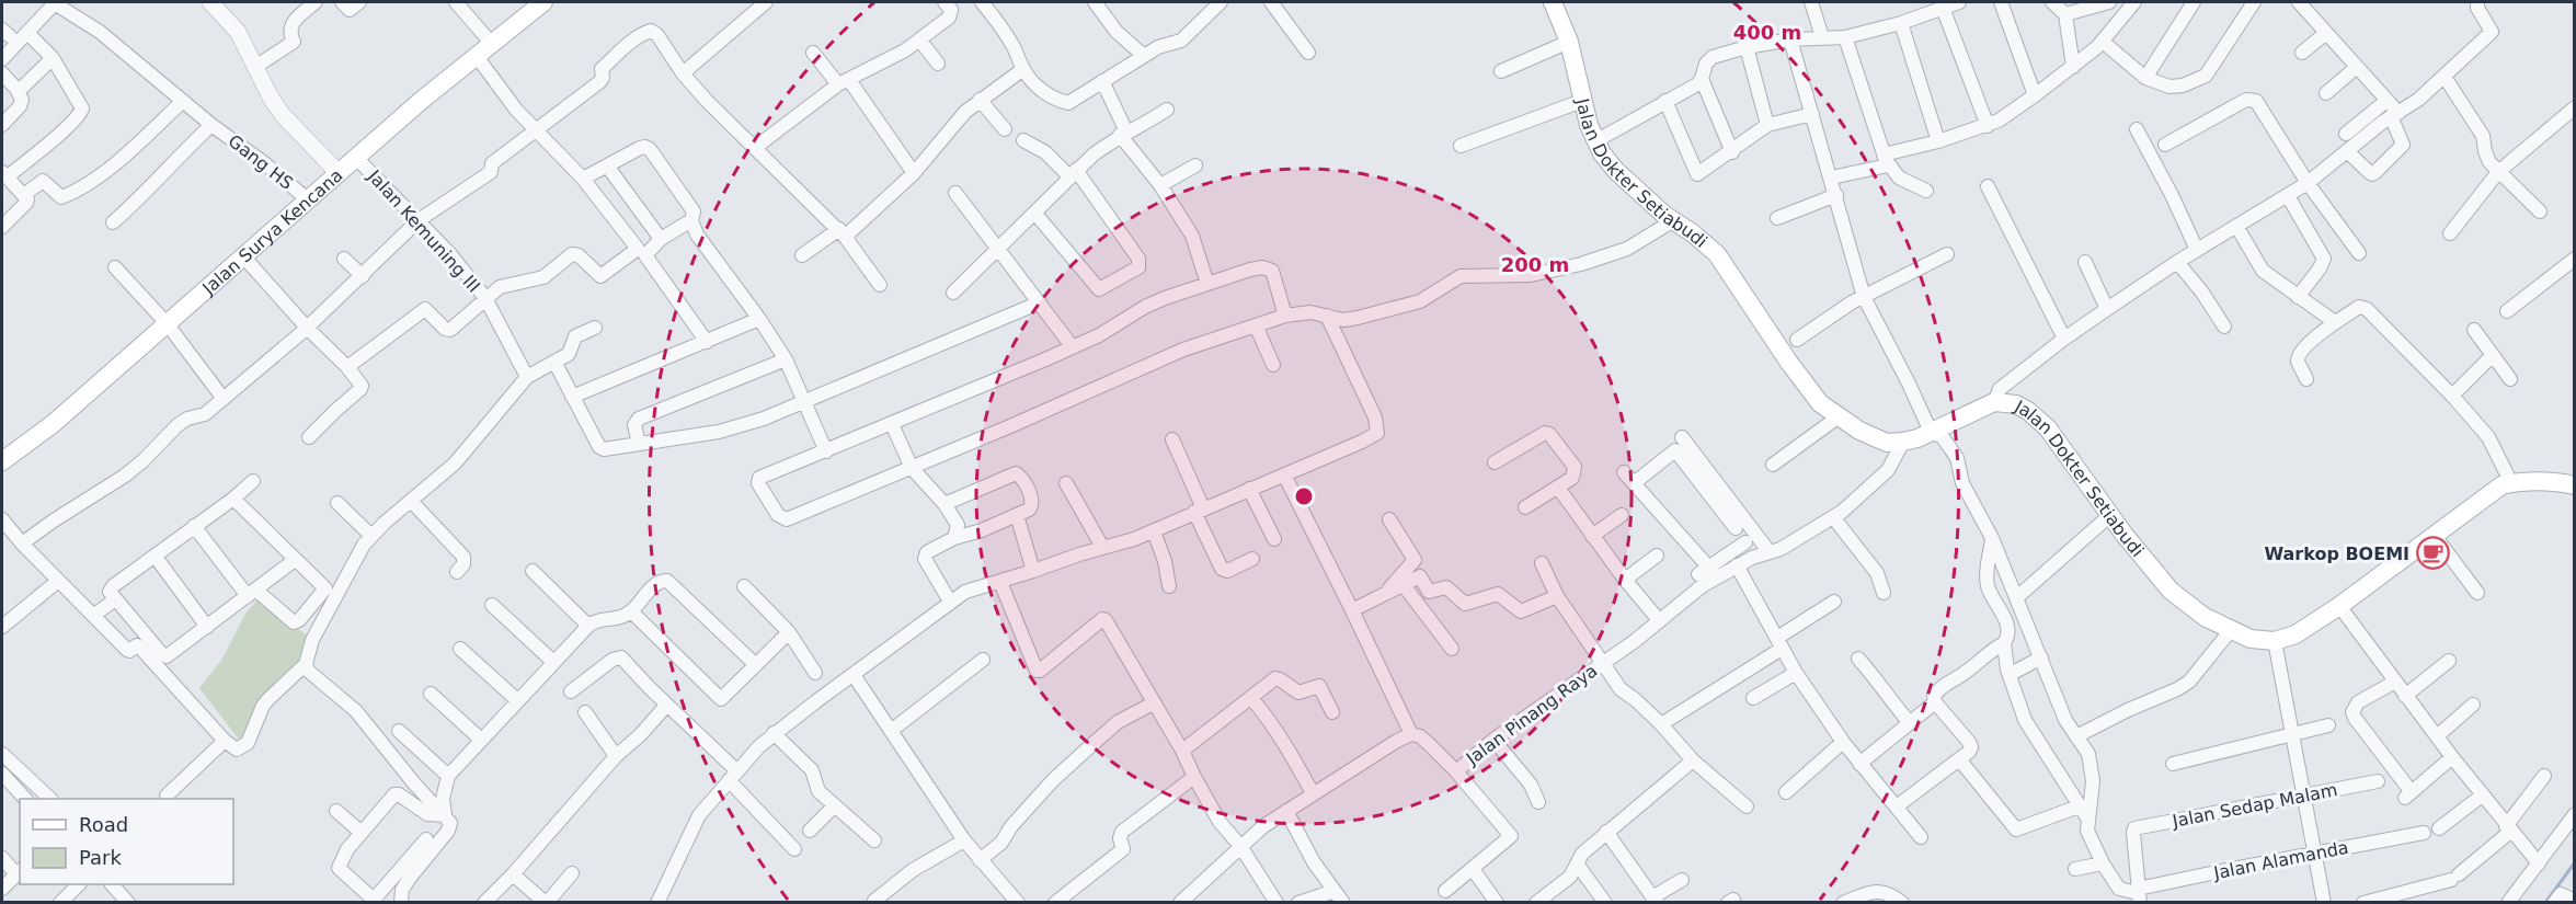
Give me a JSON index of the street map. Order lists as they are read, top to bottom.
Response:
{
  "streets": {
    "main road": ["Jalan Dokter Setiabudi", "Jalan Surya Kencana"],
    "street": [
      "Gang HS",
      "Jalan Kemuning III",
      "Jalan Pinang Raya",
      "Jalan Sedap Malam",
      "Jalan Alamanda"
    ]
  },
  "crossings": [
    ["Gang HS", "Jalan Surya Kencana"],
    ["Jalan Dokter Setiabudi", "Jalan Pinang Raya"],
    ["Jalan Surya Kencana", "Jalan Kemuning III"],
    ["Jalan Sedap Malam", "Jalan Alamanda"]
  ],
  "places": {
    "cafe": ["Warkop BOEMI"]
  },
  "legend": ["Road", "Park"],
  "rings": ["400 m", "200 m"]
}
